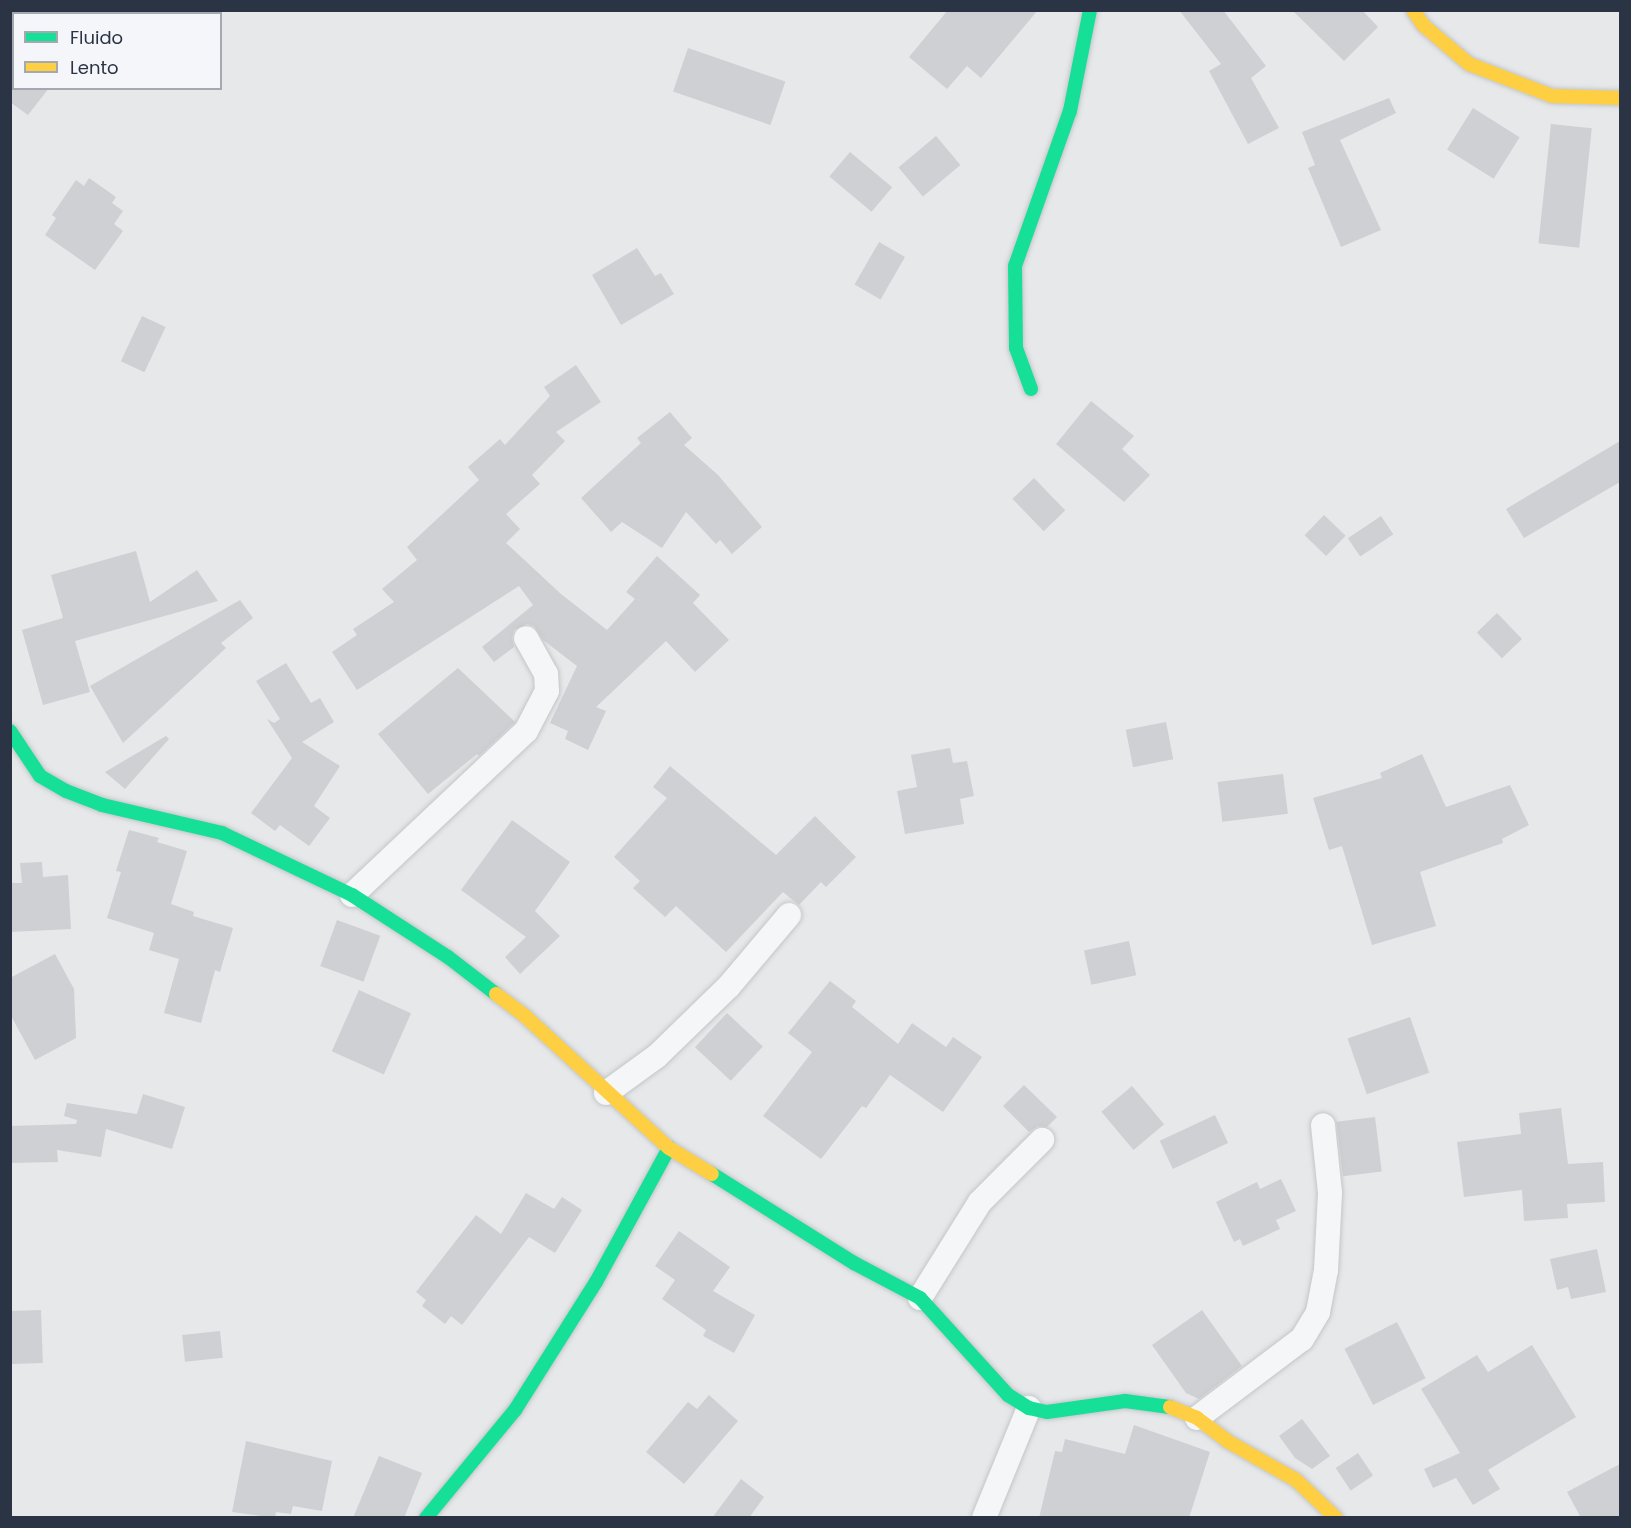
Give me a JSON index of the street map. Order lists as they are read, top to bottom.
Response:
{
  "legend": ["Fluido", "Lento"]
}
